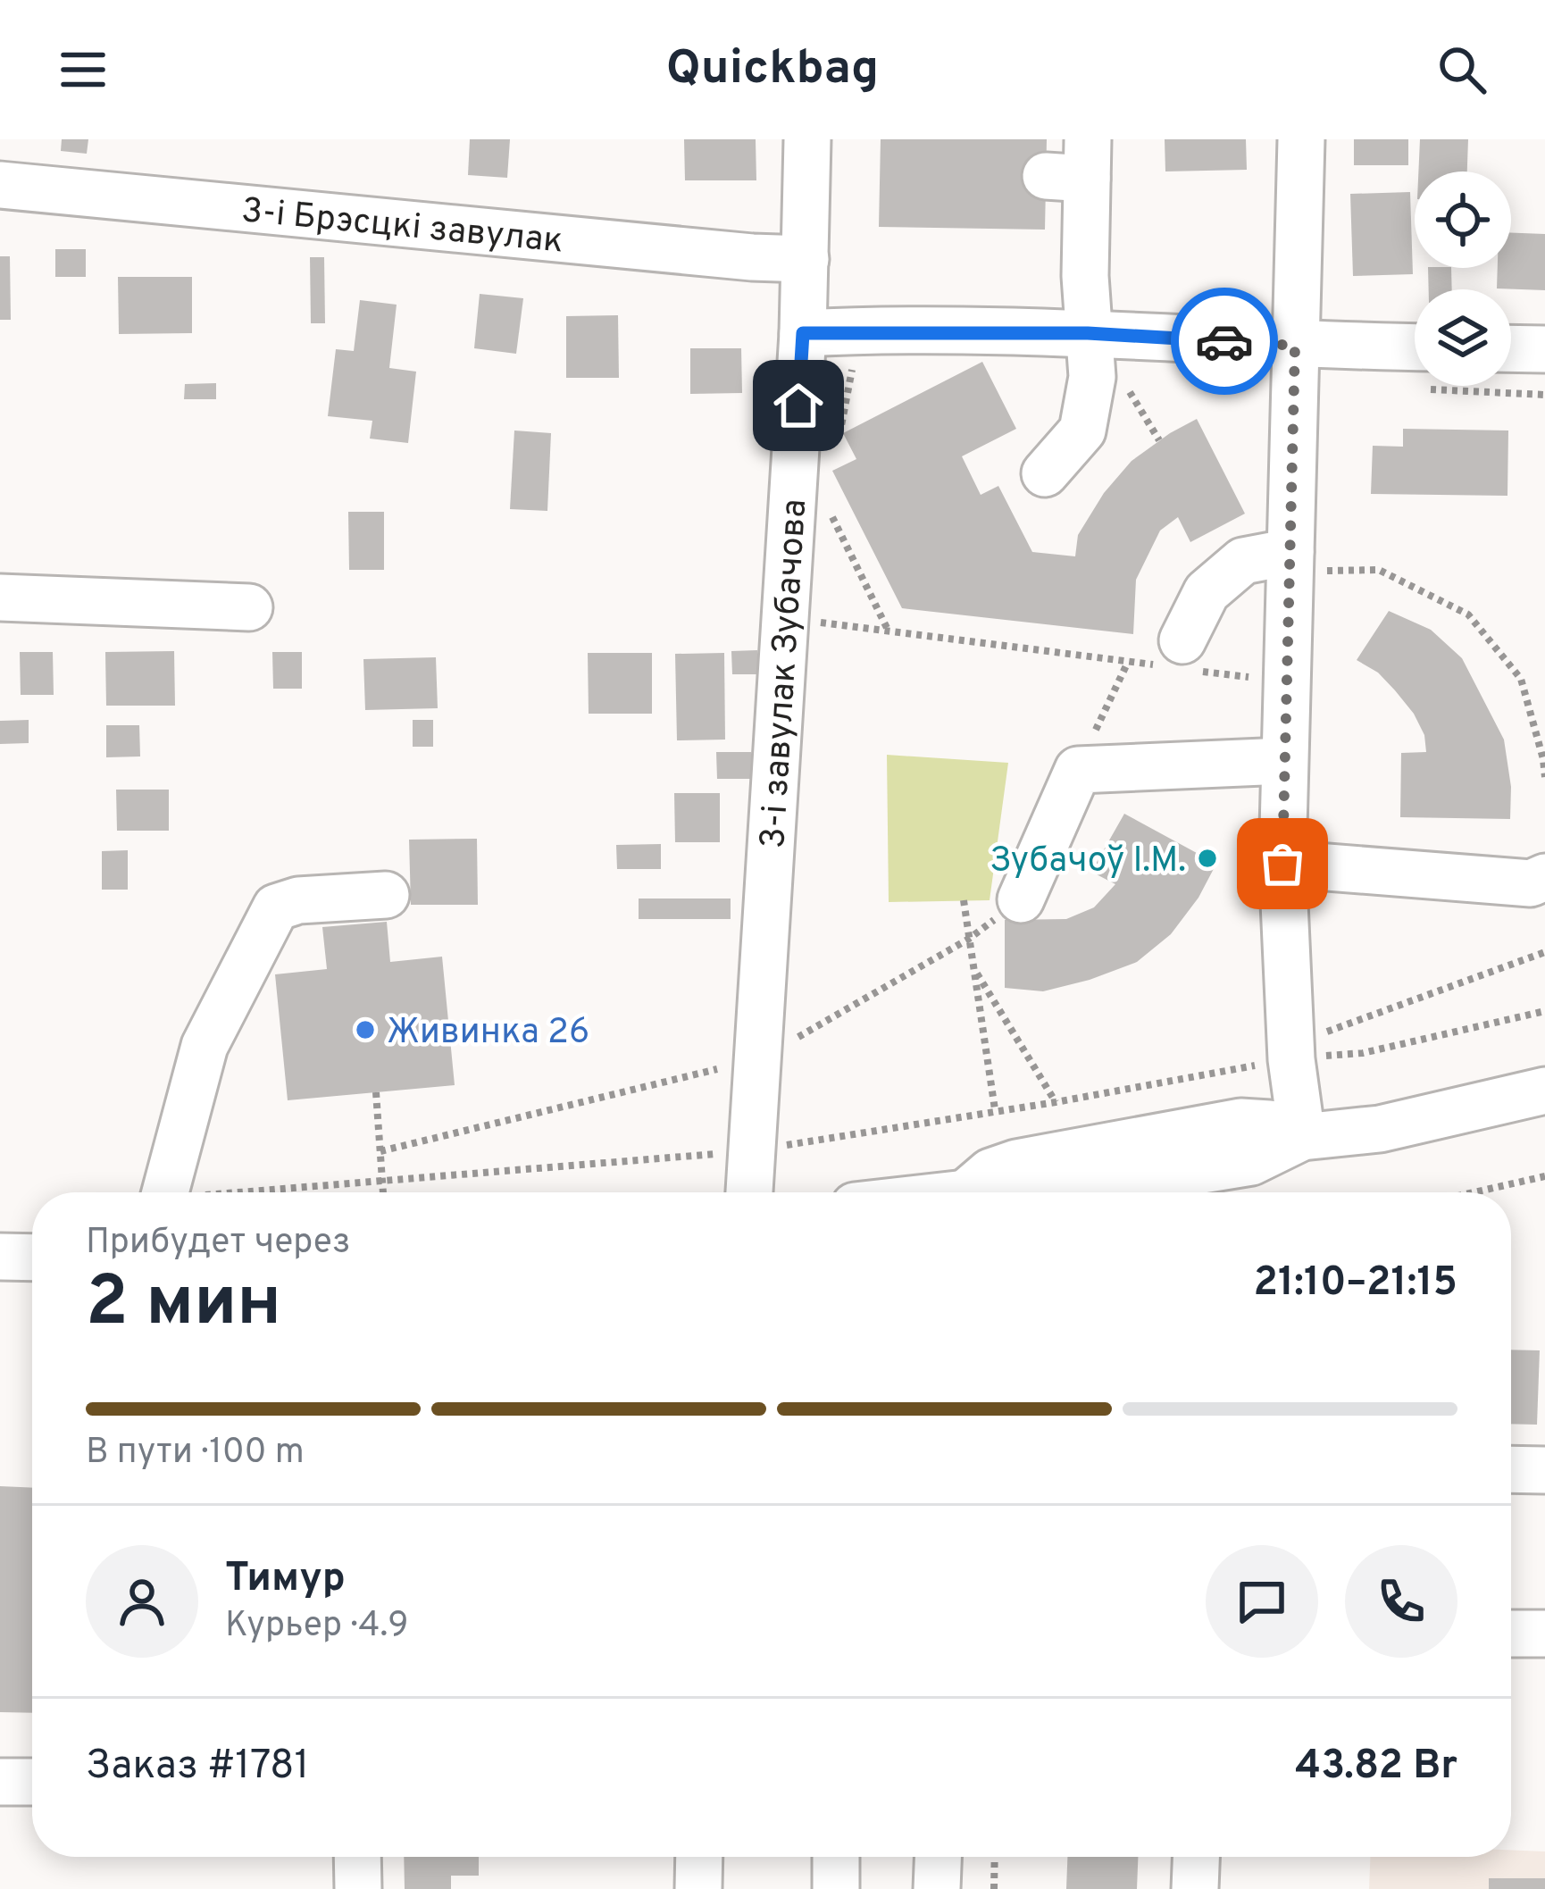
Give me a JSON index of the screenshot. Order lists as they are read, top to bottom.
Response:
{
  "streets": {
    "street": ["3-і Брэсцкі завулак", "3-і завулак Зубачова"]
  },
  "crossings": [
    ["3-і Брэсцкі завулак", "3-і завулак Зубачова"]
  ],
  "places": ["Зубачоў І.М.", "Живинка 26"],
  "page": {
    "header": "Quickbag",
    "heading": ["2 мин", "Прибудет через", "21:10–21:15"],
    "panel": [
      "Тимур",
      "Курьер · 4.9",
      "Заказ #1781",
      "43.82 Br"
    ],
    "bar": "В пути · 100 m"
  }
}
